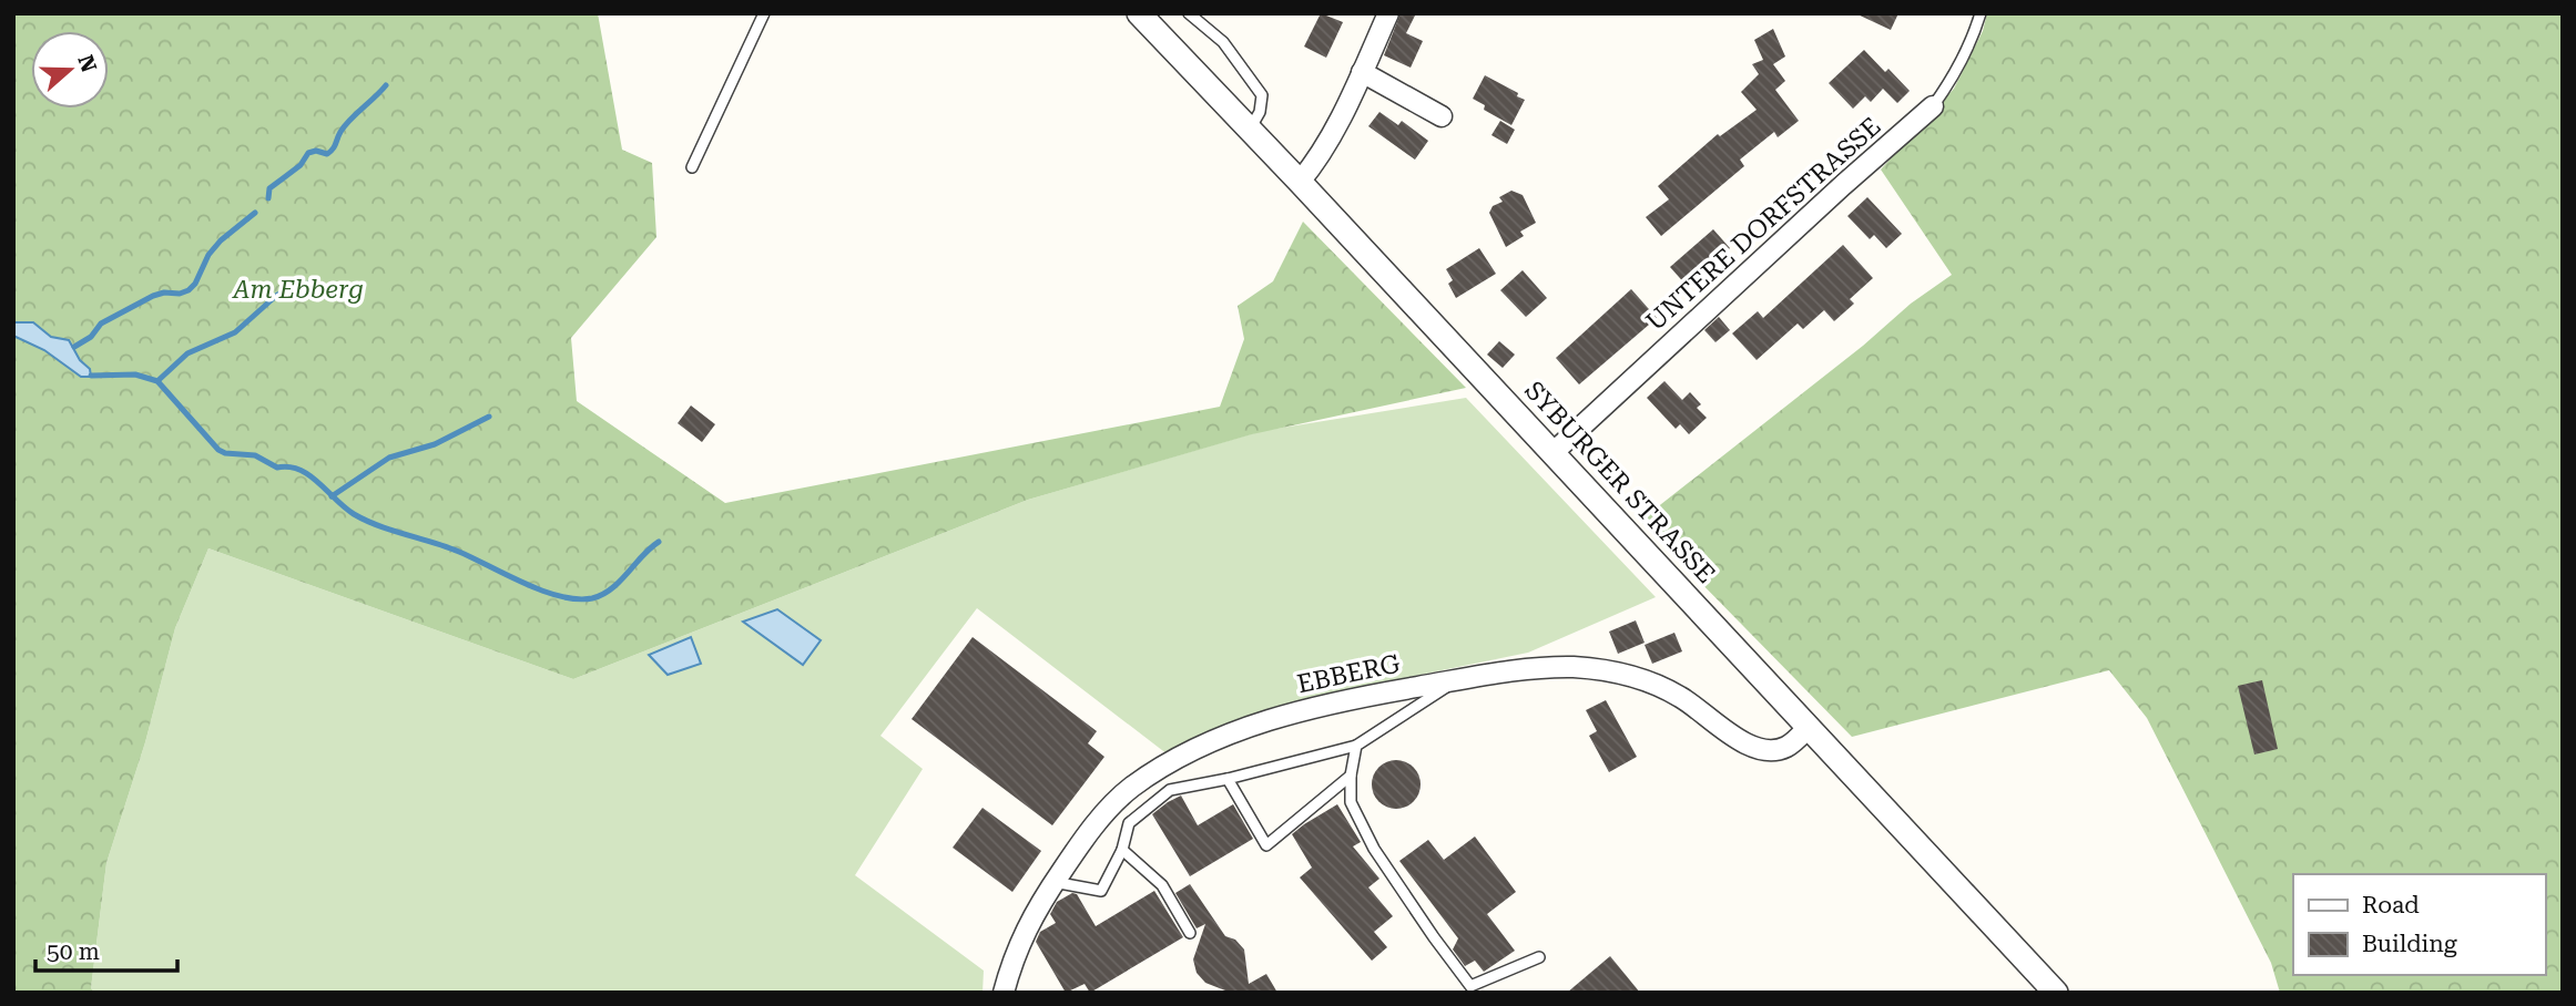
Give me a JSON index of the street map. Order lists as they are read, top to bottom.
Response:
{
  "streets": {
    "street": ["UNTERE DORFSTRASSE", "SYBURGER STRASSE", "EBBERG"]
  },
  "crossings": [
    ["UNTERE DORFSTRASSE", "SYBURGER STRASSE"],
    ["SYBURGER STRASSE", "EBBERG"]
  ],
  "parks": ["Am Ebberg"],
  "legend": ["Road", "Building"],
  "scale_bar": "50 m",
  "north": "right"
}
